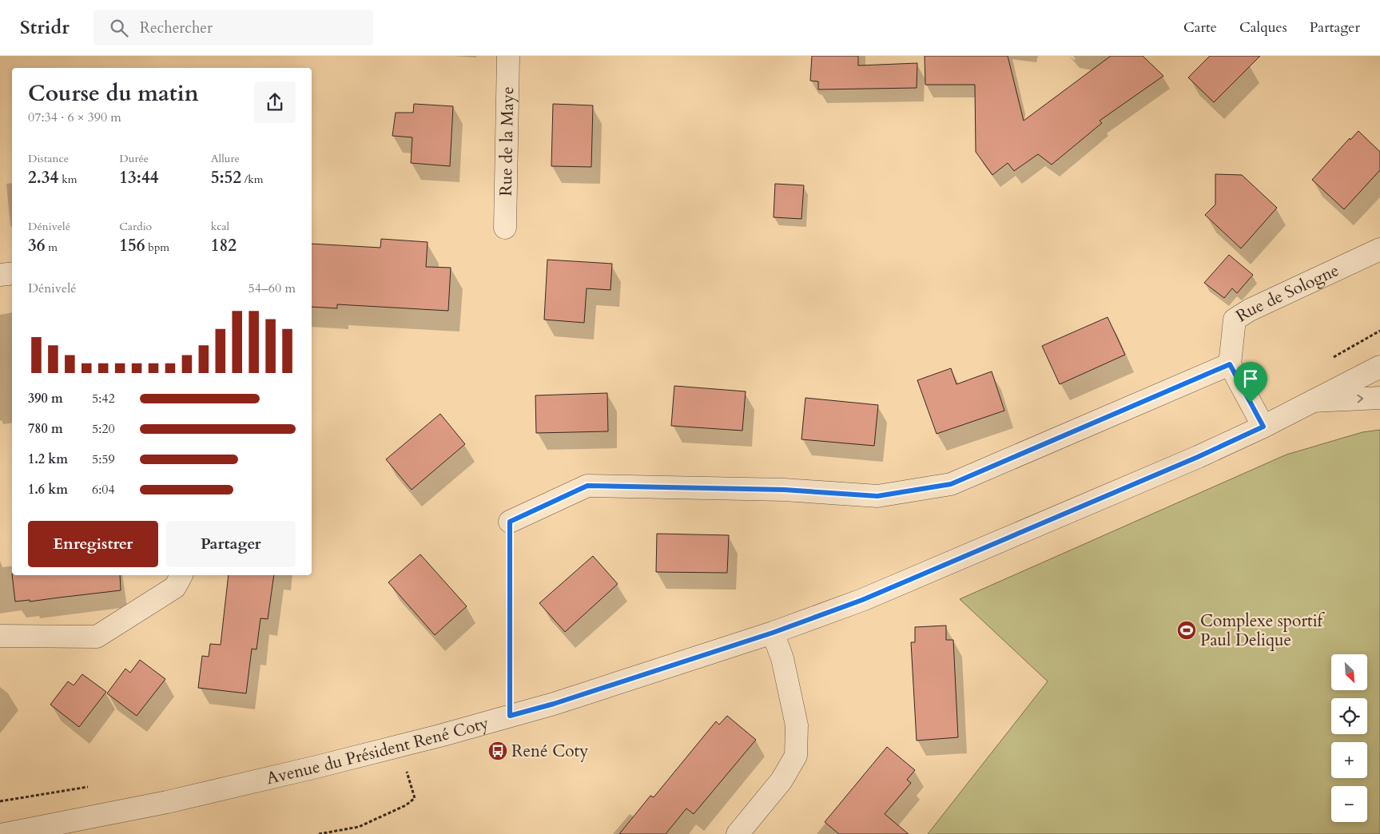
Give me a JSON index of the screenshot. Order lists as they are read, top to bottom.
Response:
{
  "streets": {
    "street": ["Rue de la Maye", "Rue de Sologne", "Avenue du Président René Coty"]
  },
  "places": {
    "sports": ["Complexe sportif Paul Delique"],
    "bus stop": ["René Coty"]
  },
  "north": "bottom right",
  "page": {
    "header": "Stridr",
    "search": "Rechercher",
    "nav": ["Carte", "Calques", "Partager"],
    "heading": ["Course du matin", "07:34 · 6 × 390 m"],
    "stats": [
      ["Distance", "2.34 km"],
      ["Durée", "13:44"],
      ["Allure", "5:52 /km"],
      ["Dénivelé", "36 m"],
      ["Cardio", "156 bpm"],
      ["kcal", "182"]
    ],
    "chart": ["Dénivelé", "54–60 m"],
    "list": [
      {
        "name": "390 m",
        "note": "5:42"
      },
      {
        "name": "780 m",
        "note": "5:20"
      },
      {
        "name": "1.2 km",
        "note": "5:59"
      },
      {
        "name": "1.6 km",
        "note": "6:04"
      }
    ],
    "buttons": ["Enregistrer", "Partager"],
    "map_buttons": ["+", "−"]
  }
}
